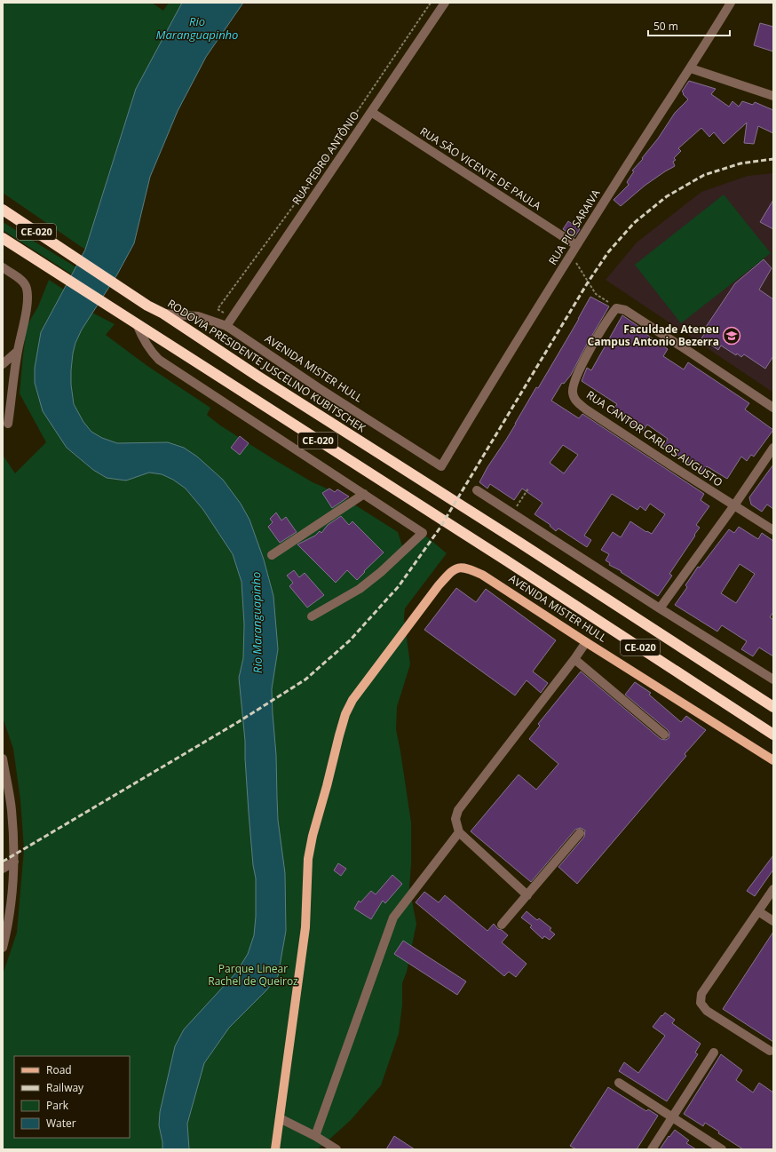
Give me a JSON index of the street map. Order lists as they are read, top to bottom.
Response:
{
  "streets": {
    "highway": ["CE-020", "RODOVIA PRESIDENTE JUSCELINO KUBITSCHEK", "AVENIDA MISTER HULL"],
    "street": [
      "RUA PEDRO ANTÔNIO",
      "RUA SÃO VICENTE DE PAULA",
      "RUA PIO SARAIVA",
      "RUA CANTOR CARLOS AUGUSTO"
    ]
  },
  "crossings": [
    ["RUA PEDRO ANTÔNIO", "RUA SÃO VICENTE DE PAULA"],
    ["RUA PEDRO ANTÔNIO", "AVENIDA MISTER HULL"],
    ["RUA SÃO VICENTE DE PAULA", "RUA PIO SARAIVA"],
    ["RUA PIO SARAIVA", "AVENIDA MISTER HULL"],
    ["CE-020", "AVENIDA MISTER HULL"],
    ["RODOVIA PRESIDENTE JUSCELINO KUBITSCHEK", "AVENIDA MISTER HULL"]
  ],
  "water": ["Rio Maranguapinho"],
  "parks": ["Parque Linear Rachel de Queiroz"],
  "places": {
    "school or university": ["Faculdade Ateneu Campus Antonio Bezerra"]
  },
  "legend": [
    "Road",
    "Railway",
    "Park",
    "Water"
  ],
  "scale_bar": "50 m"
}
